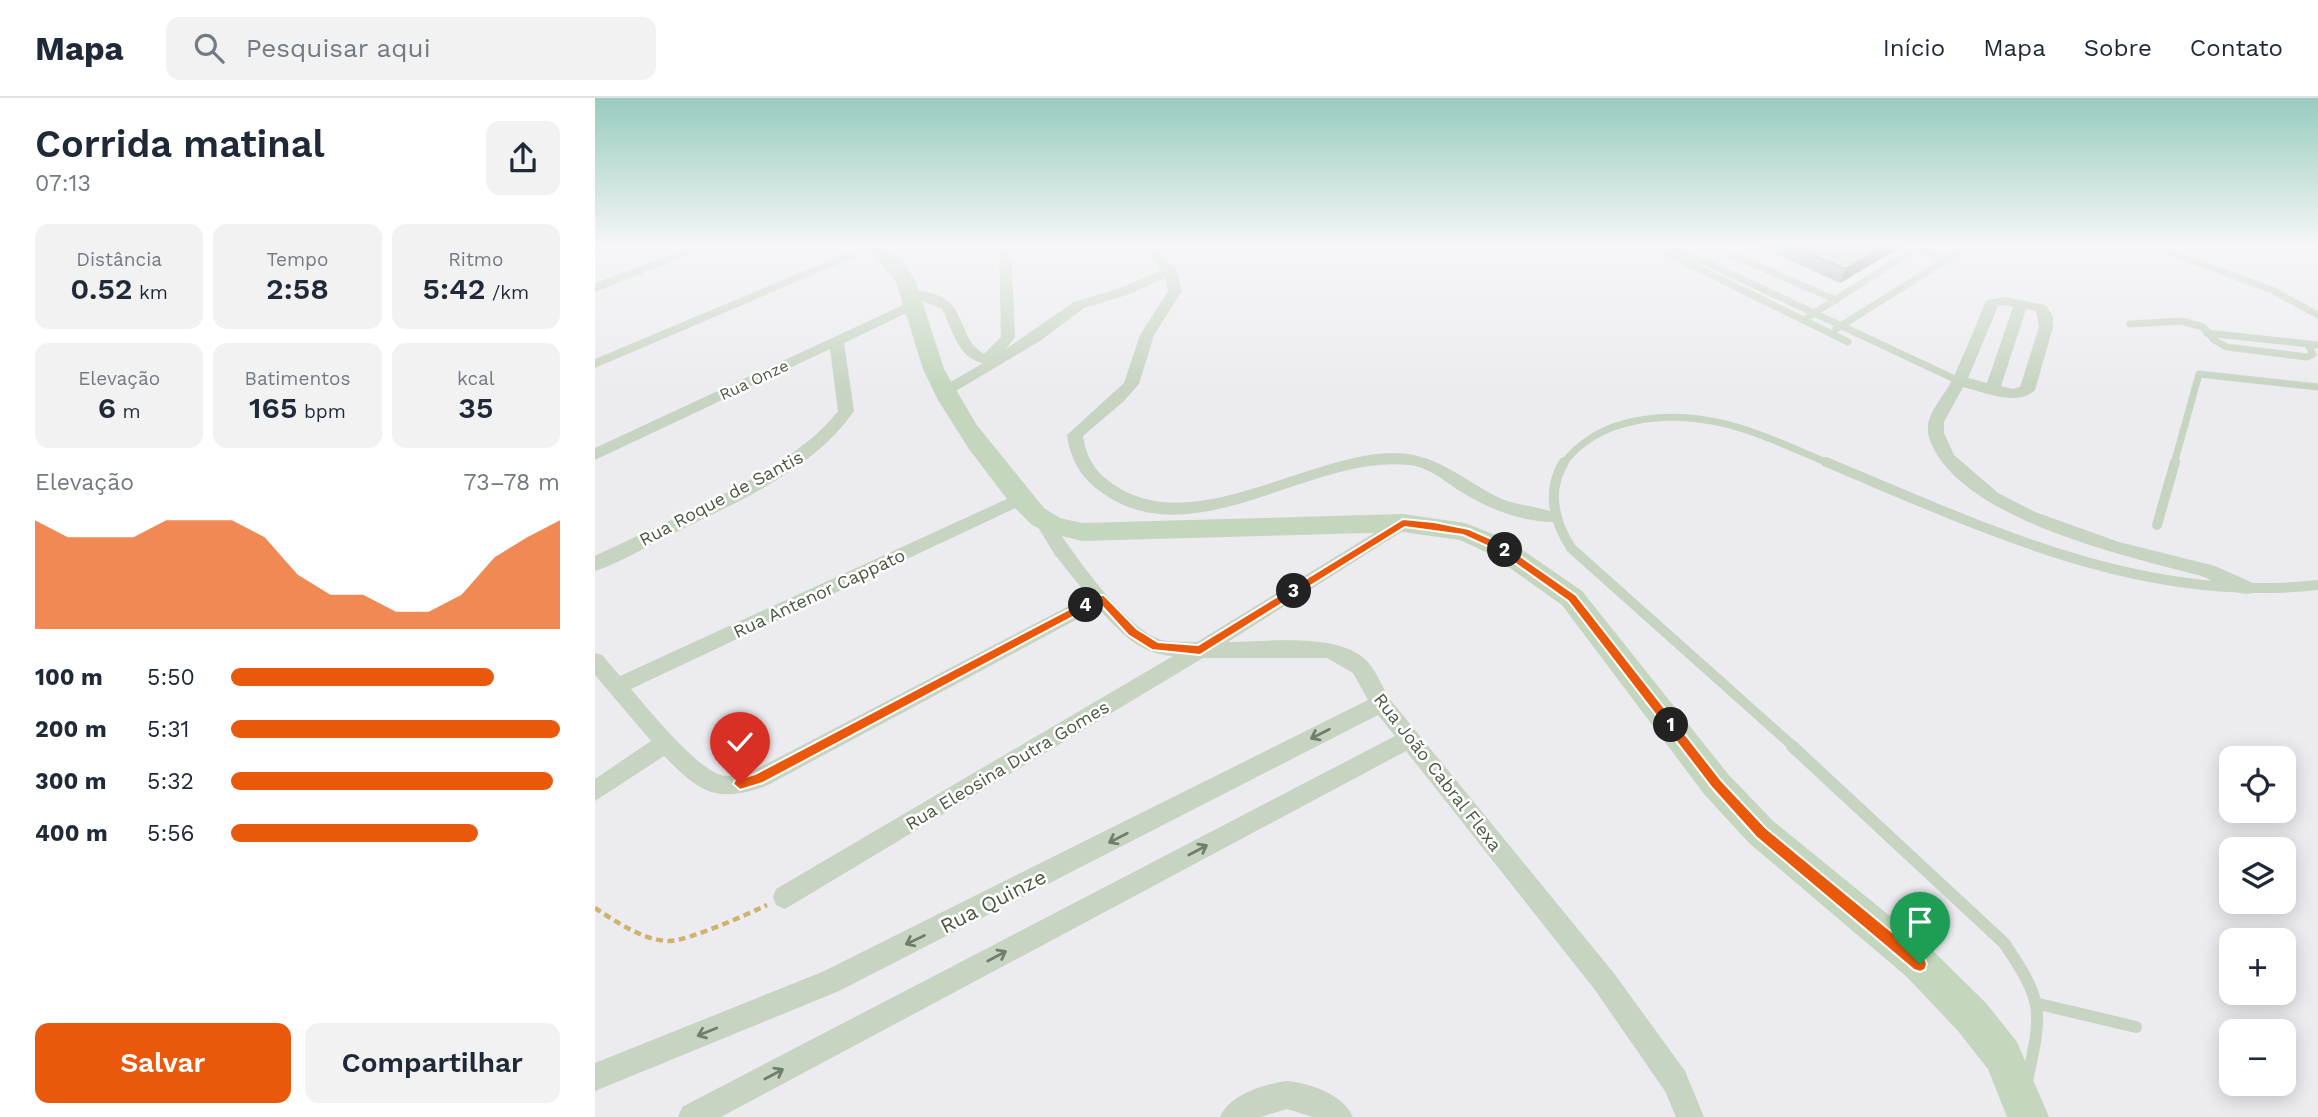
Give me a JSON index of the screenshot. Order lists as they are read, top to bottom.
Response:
{
  "streets": {
    "street": [
      "Rua Onze",
      "Rua Roque de Santis",
      "Rua Antenor Cappato",
      "Rua Eleosina Dutra Gomes",
      "Rua João Cabral Flexa",
      "Rua Quinze"
    ]
  },
  "crossings": [
    ["Rua Onze", "Rua Roque de Santis"],
    ["Rua Eleosina Dutra Gomes", "Rua João Cabral Flexa"],
    ["Rua João Cabral Flexa", "Rua Quinze"]
  ],
  "page": {
    "header": "Mapa",
    "search": "Pesquisar aqui",
    "nav": [
      "Início",
      "Mapa",
      "Sobre",
      "Contato"
    ],
    "heading": ["Corrida matinal", "07:13"],
    "stats": [
      ["Distância", "0.52 km"],
      ["Tempo", "2:58"],
      ["Ritmo", "5:42 /km"],
      ["Elevação", "6 m"],
      ["Batimentos", "165 bpm"],
      ["kcal", "35"]
    ],
    "chart": ["Elevação", "73–78 m"],
    "pins": [
      "2",
      "3",
      "4",
      "1"
    ],
    "list": [
      {
        "name": "100 m",
        "note": "5:50"
      },
      {
        "name": "200 m",
        "note": "5:31"
      },
      {
        "name": "300 m",
        "note": "5:32"
      },
      {
        "name": "400 m",
        "note": "5:56"
      }
    ],
    "map_buttons": ["+", "−"],
    "buttons": ["Salvar", "Compartilhar"]
  }
}
